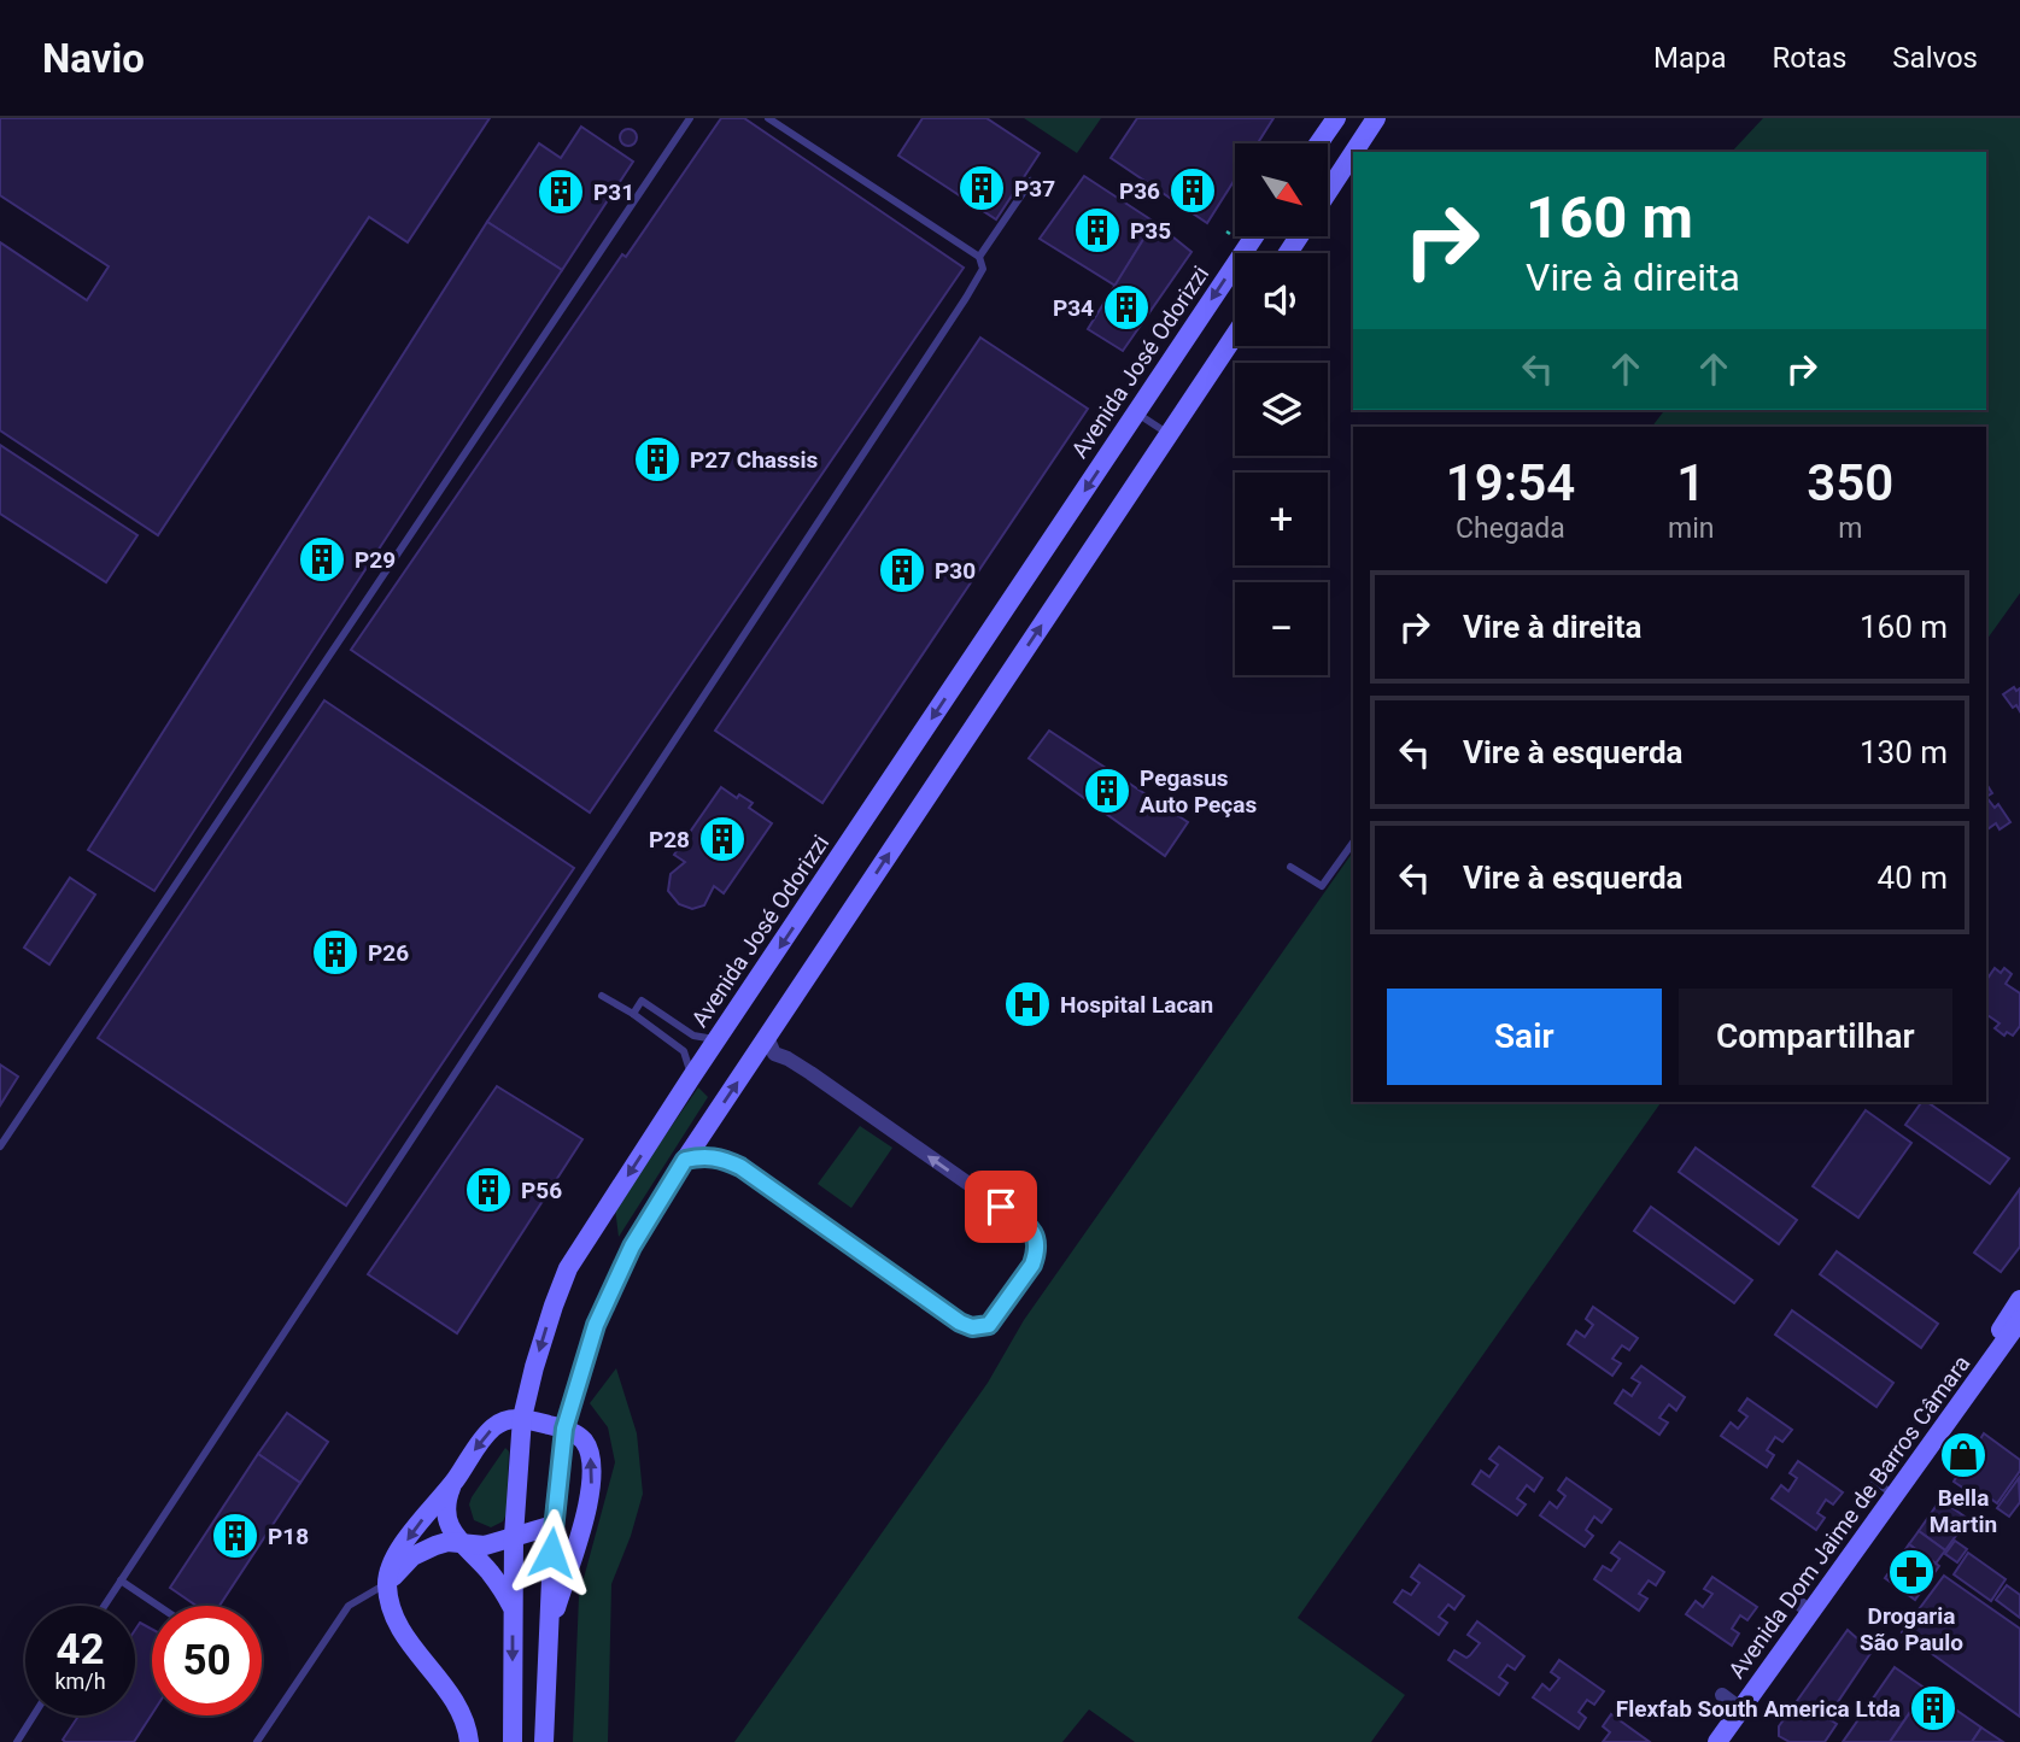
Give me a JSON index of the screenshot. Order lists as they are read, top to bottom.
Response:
{
  "streets": {
    "main road": ["Avenida José Odorizzi", "Avenida Dom Jaime de Barros Câmara"]
  },
  "places": {
    "building": [
      "P37",
      "P36",
      "P31",
      "P35",
      "P34",
      "P27 Chassis",
      "P29",
      "P30",
      "Pegasus Auto Peças",
      "P28",
      "P26",
      "P56",
      "P18",
      "Flexfab South America Ltda"
    ],
    "hospital": ["Hospital Lacan"],
    "shop": ["Bella Martin"],
    "pharmacy": ["Drogaria São Paulo"]
  },
  "north": "bottom right",
  "page": {
    "header": "Navio",
    "nav": ["Mapa", "Rotas", "Salvos"],
    "map_buttons": ["+", "−"],
    "turn": ["160 m", "Vire à direita"],
    "eta": [
      "19:54",
      "Chegada",
      "1",
      "min",
      "350",
      "m"
    ],
    "list": [
      {
        "name": "Vire à direita",
        "value": "160 m"
      },
      {
        "name": "Vire à esquerda",
        "value": "130 m"
      },
      {
        "name": "Vire à esquerda",
        "value": "40 m"
      }
    ],
    "buttons": ["Sair", "Compartilhar"],
    "speed": "42 km/h",
    "limit": "50"
  }
}
